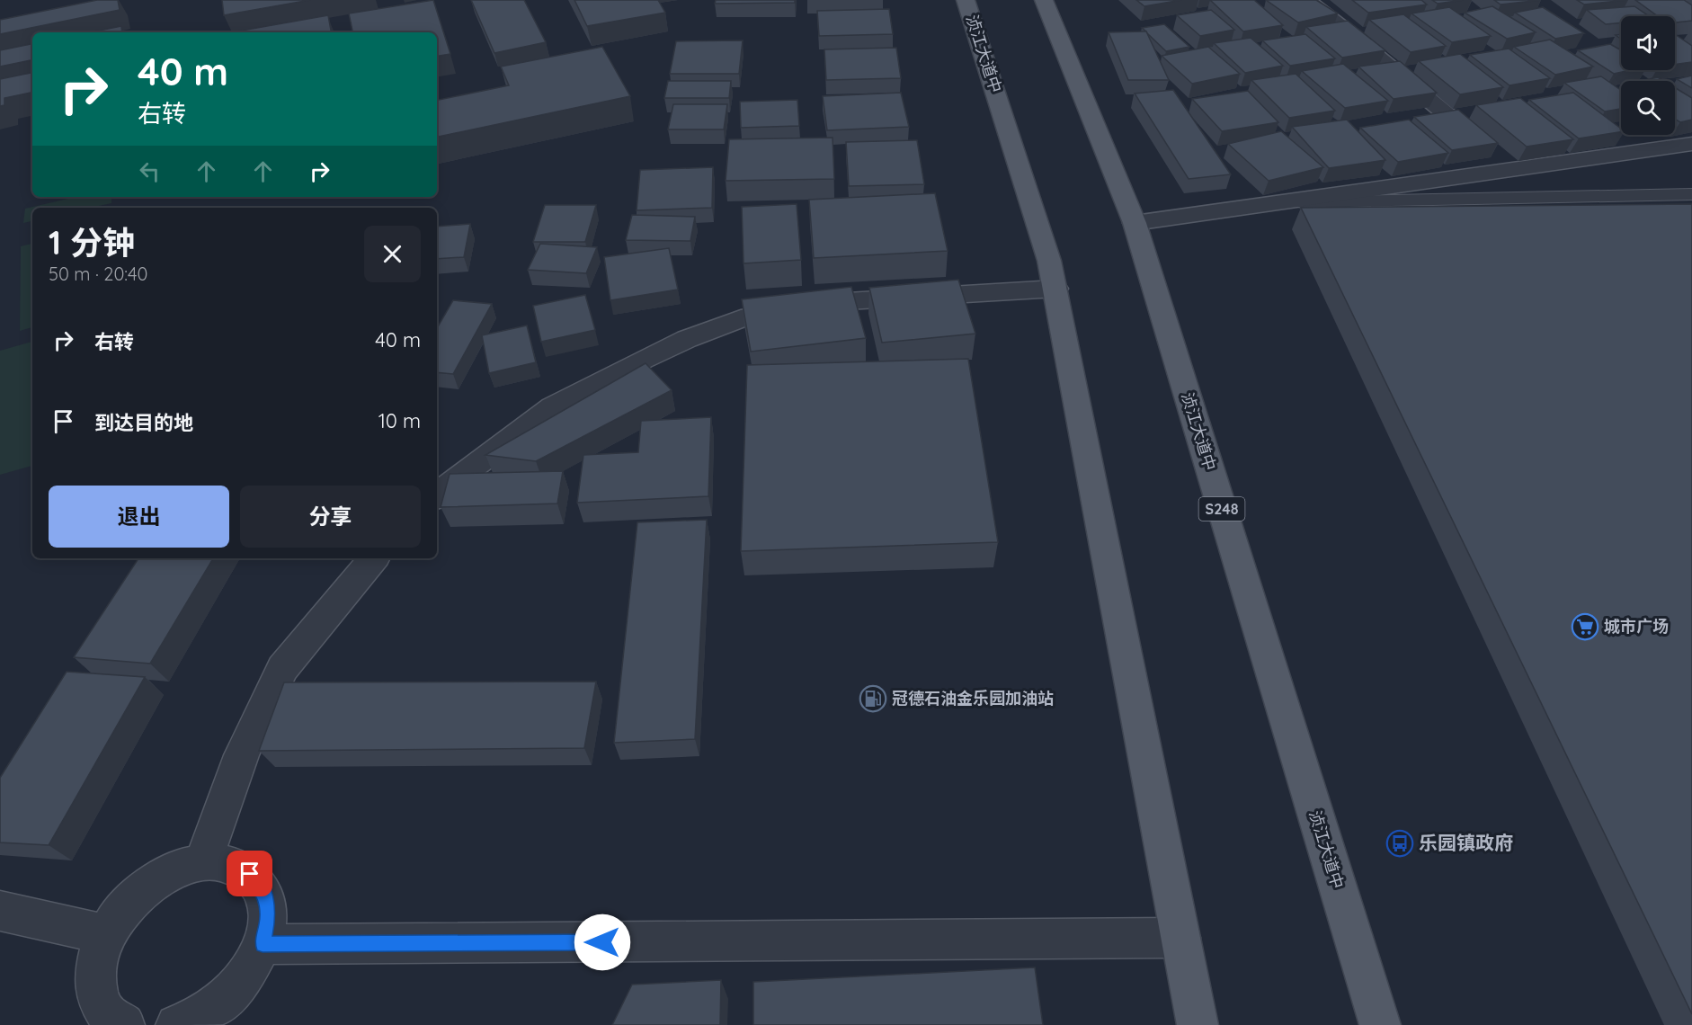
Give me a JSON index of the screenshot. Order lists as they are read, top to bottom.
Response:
{
  "streets": {
    "main road": ["浈江大道中", "S248"]
  },
  "places": {
    "supermarket": ["城市广场"],
    "fuel station": ["冠德石油金乐园加油站"],
    "bus stop": ["乐园镇政府"]
  },
  "page": {
    "turn": ["40 m", "右转"],
    "heading": ["1 分钟", "50 m · 20:40"],
    "list": [
      {
        "name": "右转",
        "value": "40 m"
      },
      {
        "name": "到达目的地",
        "value": "10 m"
      }
    ],
    "buttons": ["退出", "分享"]
  }
}
